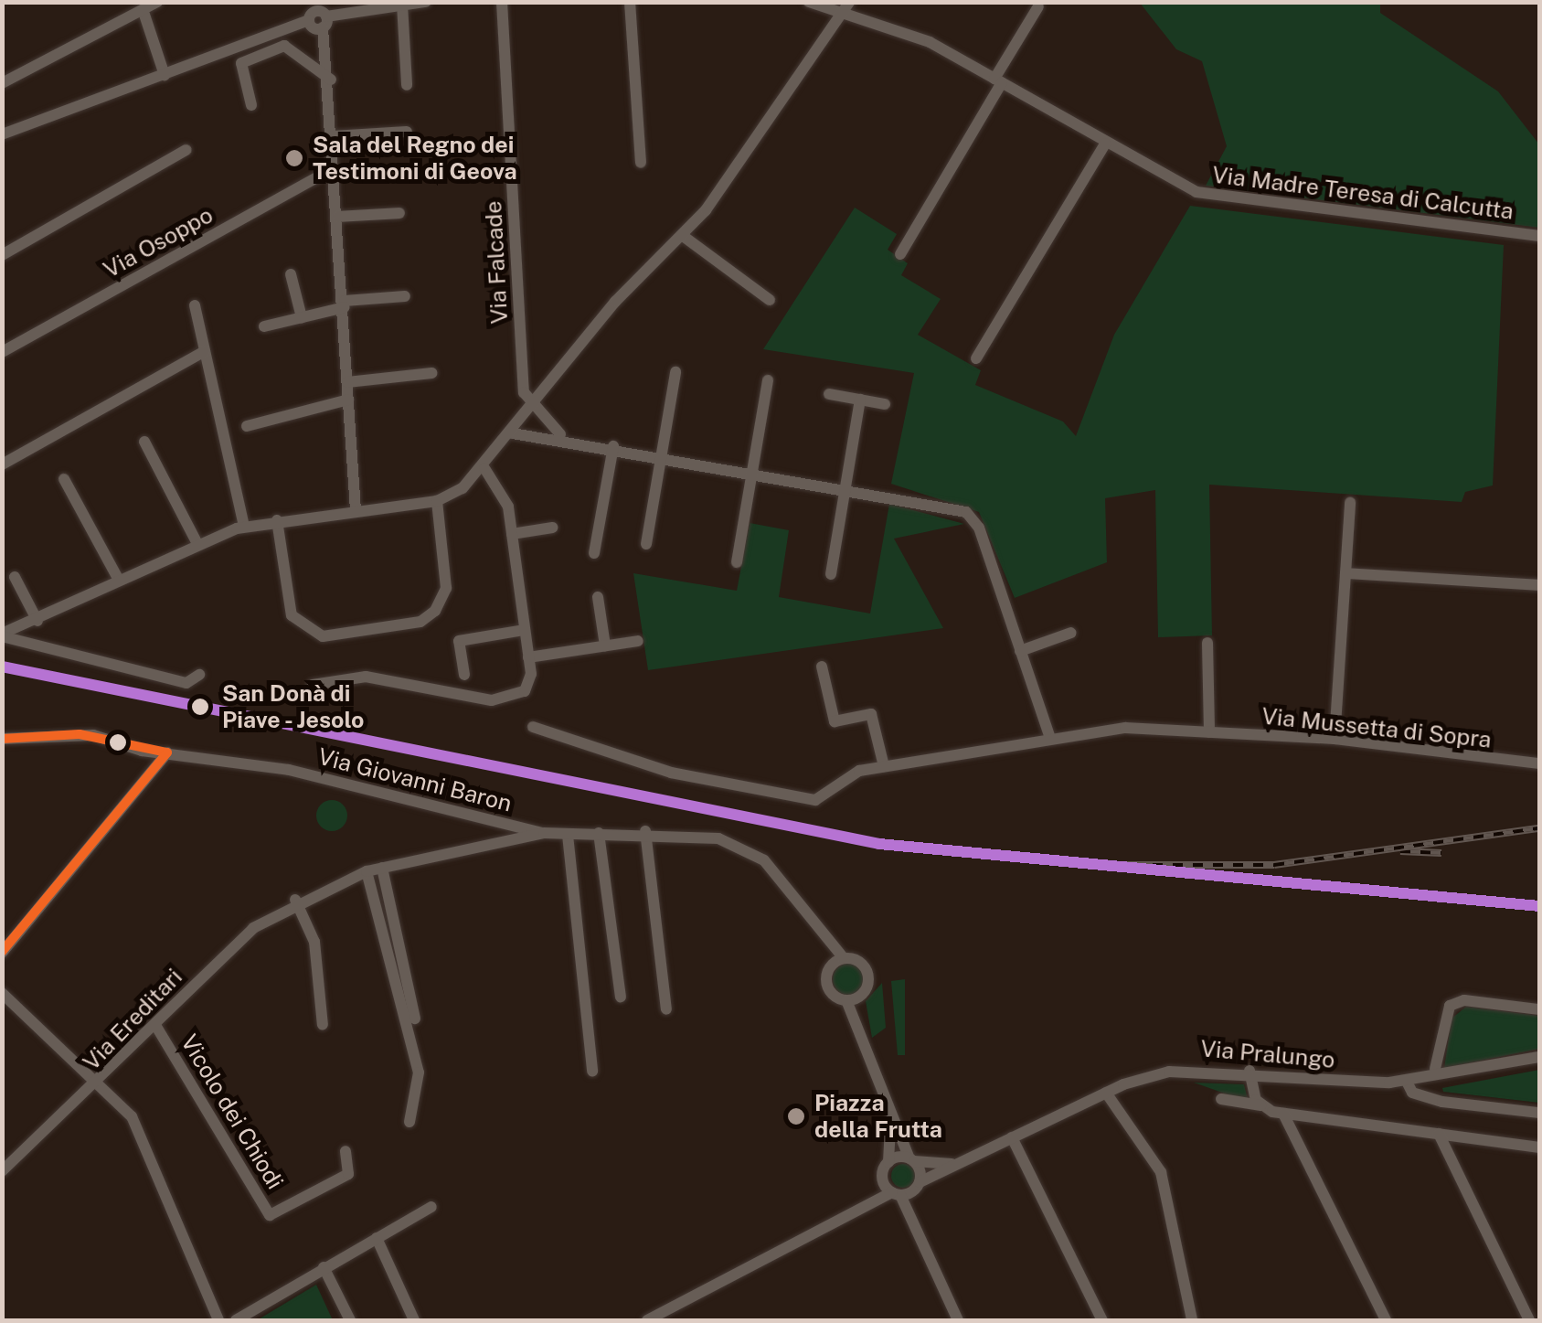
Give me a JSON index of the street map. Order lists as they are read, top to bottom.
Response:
{
  "streets": {
    "street": [
      "Via Madre Teresa di Calcutta",
      "Via Osoppo",
      "Via Falcade",
      "Via Mussetta di Sopra",
      "Via Giovanni Baron",
      "Via Ereditari",
      "Via Pralungo",
      "Vicolo dei Chiodi"
    ]
  },
  "crossings": [
    ["Via Giovanni Baron", "Via Ereditari"],
    ["Via Ereditari", "Via Pralungo"],
    ["Via Ereditari", "Vicolo dei Chiodi"]
  ],
  "places": ["Sala del Regno dei Testimoni di Geova", "San Donà di Piave - Jesolo", "Piazza della Frutta"]
}
